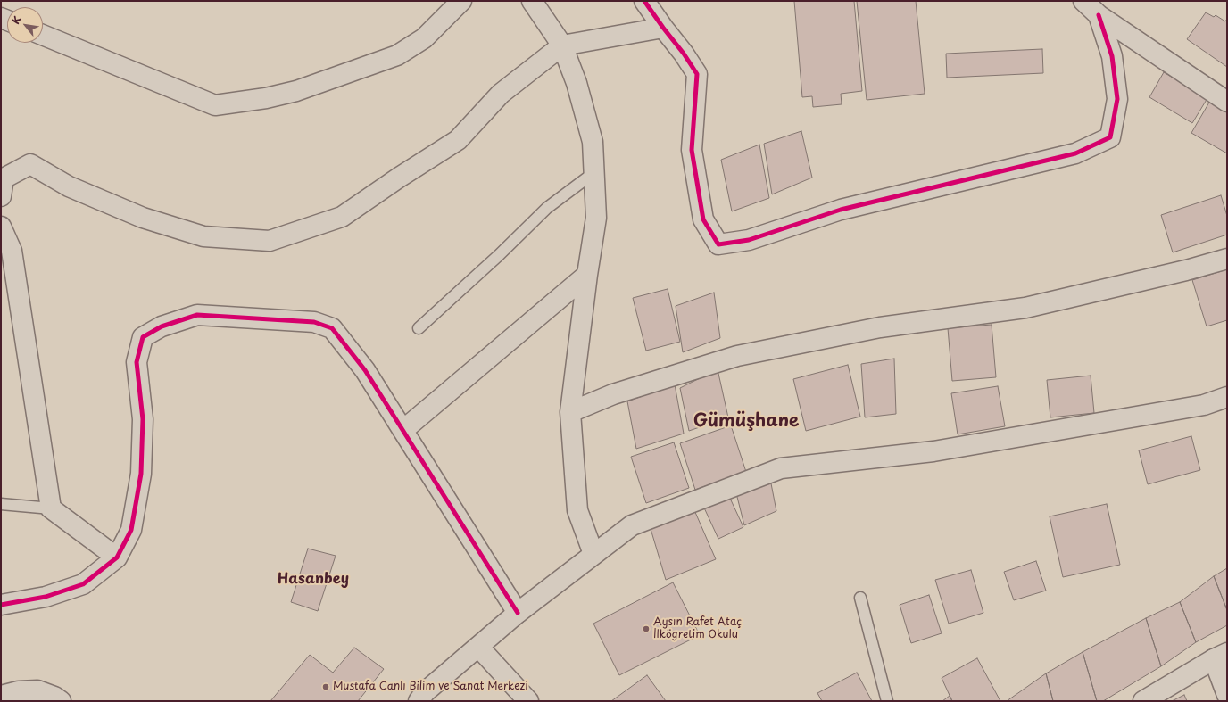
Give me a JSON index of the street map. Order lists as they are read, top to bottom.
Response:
{
  "districts": ["Gümüşhane", "Hasanbey"],
  "places": ["Aysın Rafet Ataç İlkögretim Okulu", "Mustafa Canlı Bilim ve Sanat Merkezi"],
  "north": "top left"
}
